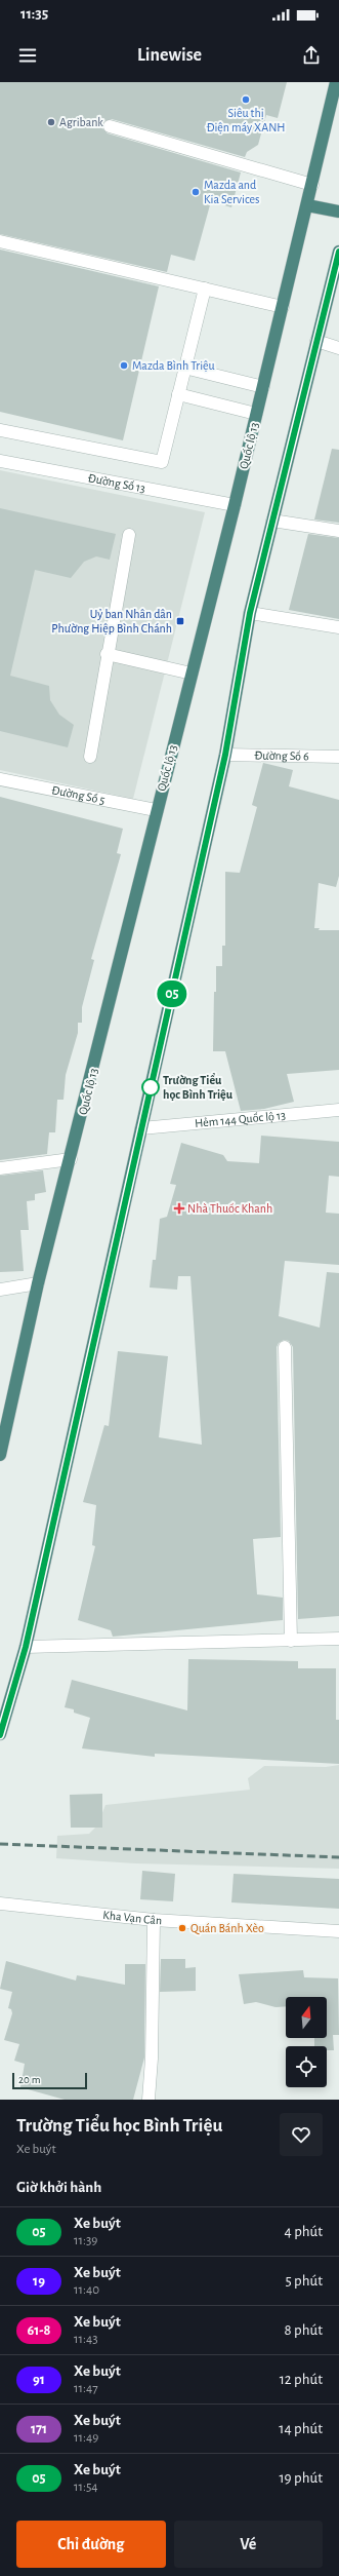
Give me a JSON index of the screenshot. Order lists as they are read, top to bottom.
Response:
{
  "streets": {
    "highway": ["Quốc lộ 13"],
    "street": [
      "Đường Số 13",
      "Đường Số 6",
      "Đường Số 5",
      "Hẻm 144 Quốc lộ 13",
      "Kha Vạn Cân"
    ]
  },
  "crossings": [
    ["Quốc lộ 13", "Đường Số 13"],
    ["Quốc lộ 13", "Đường Số 5"]
  ],
  "places": {
    "other": [
      "Siêu thị Điện máy XANH",
      "Agribank",
      "Mazda and Kia Services",
      "Mazda Bình Triệu",
      "Trường Tiểu học Bình Triệu",
      "Quán Bánh Xèo"
    ],
    "transit": ["Uỷ ban Nhân dân Phường Hiệp Bình Chánh"],
    "health": ["Nhà Thuốc Khanh"]
  },
  "lines": ["bus line 05"],
  "scale_bar": "20 m",
  "north": "top",
  "page": {
    "status": "11:35",
    "header": "Linewise",
    "on_map": "05",
    "scale": "20 m",
    "heading": [
      ["Trường Tiểu học Bình Triệu", "Xe buýt"],
      "Giờ khởi hành"
    ],
    "list": [
      {
        "mark": "05",
        "name": "Xe buýt",
        "note": "11:39",
        "value": "4 phút"
      },
      {
        "mark": "19",
        "name": "Xe buýt",
        "note": "11:40",
        "value": "5 phút"
      },
      {
        "mark": "61-8",
        "name": "Xe buýt",
        "note": "11:43",
        "value": "8 phút"
      },
      {
        "mark": "91",
        "name": "Xe buýt",
        "note": "11:47",
        "value": "12 phút"
      },
      {
        "mark": "171",
        "name": "Xe buýt",
        "note": "11:49",
        "value": "14 phút"
      },
      {
        "mark": "05",
        "name": "Xe buýt",
        "note": "11:54",
        "value": "19 phút"
      }
    ],
    "buttons": ["Chỉ đường", "Vé"]
  }
}
